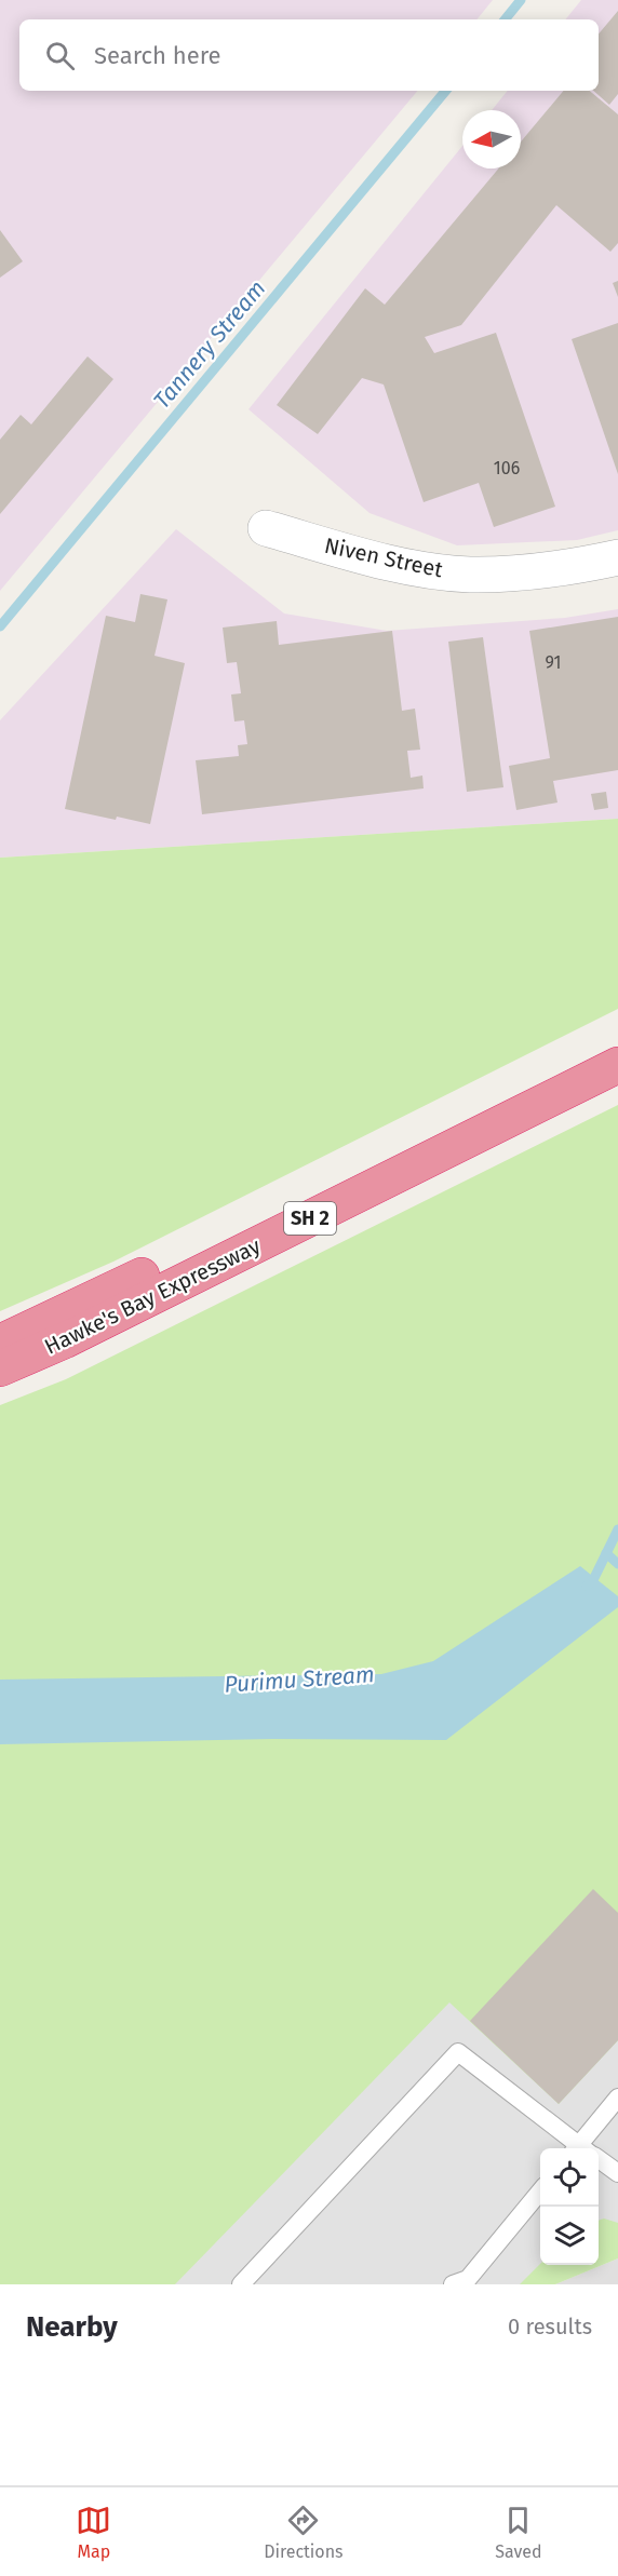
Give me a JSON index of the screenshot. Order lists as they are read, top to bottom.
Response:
{
  "streets": {
    "highway": ["SH 2", "Hawke's Bay Expressway"],
    "street": ["Niven Street"]
  },
  "water": ["Tannery Stream", "Purimu Stream"],
  "house_numbers": ["106", "91"],
  "north": "left",
  "page": {
    "search": "Search here",
    "heading": ["Nearby", "0 results"],
    "nav": ["Map", "Directions", "Saved"]
  }
}
